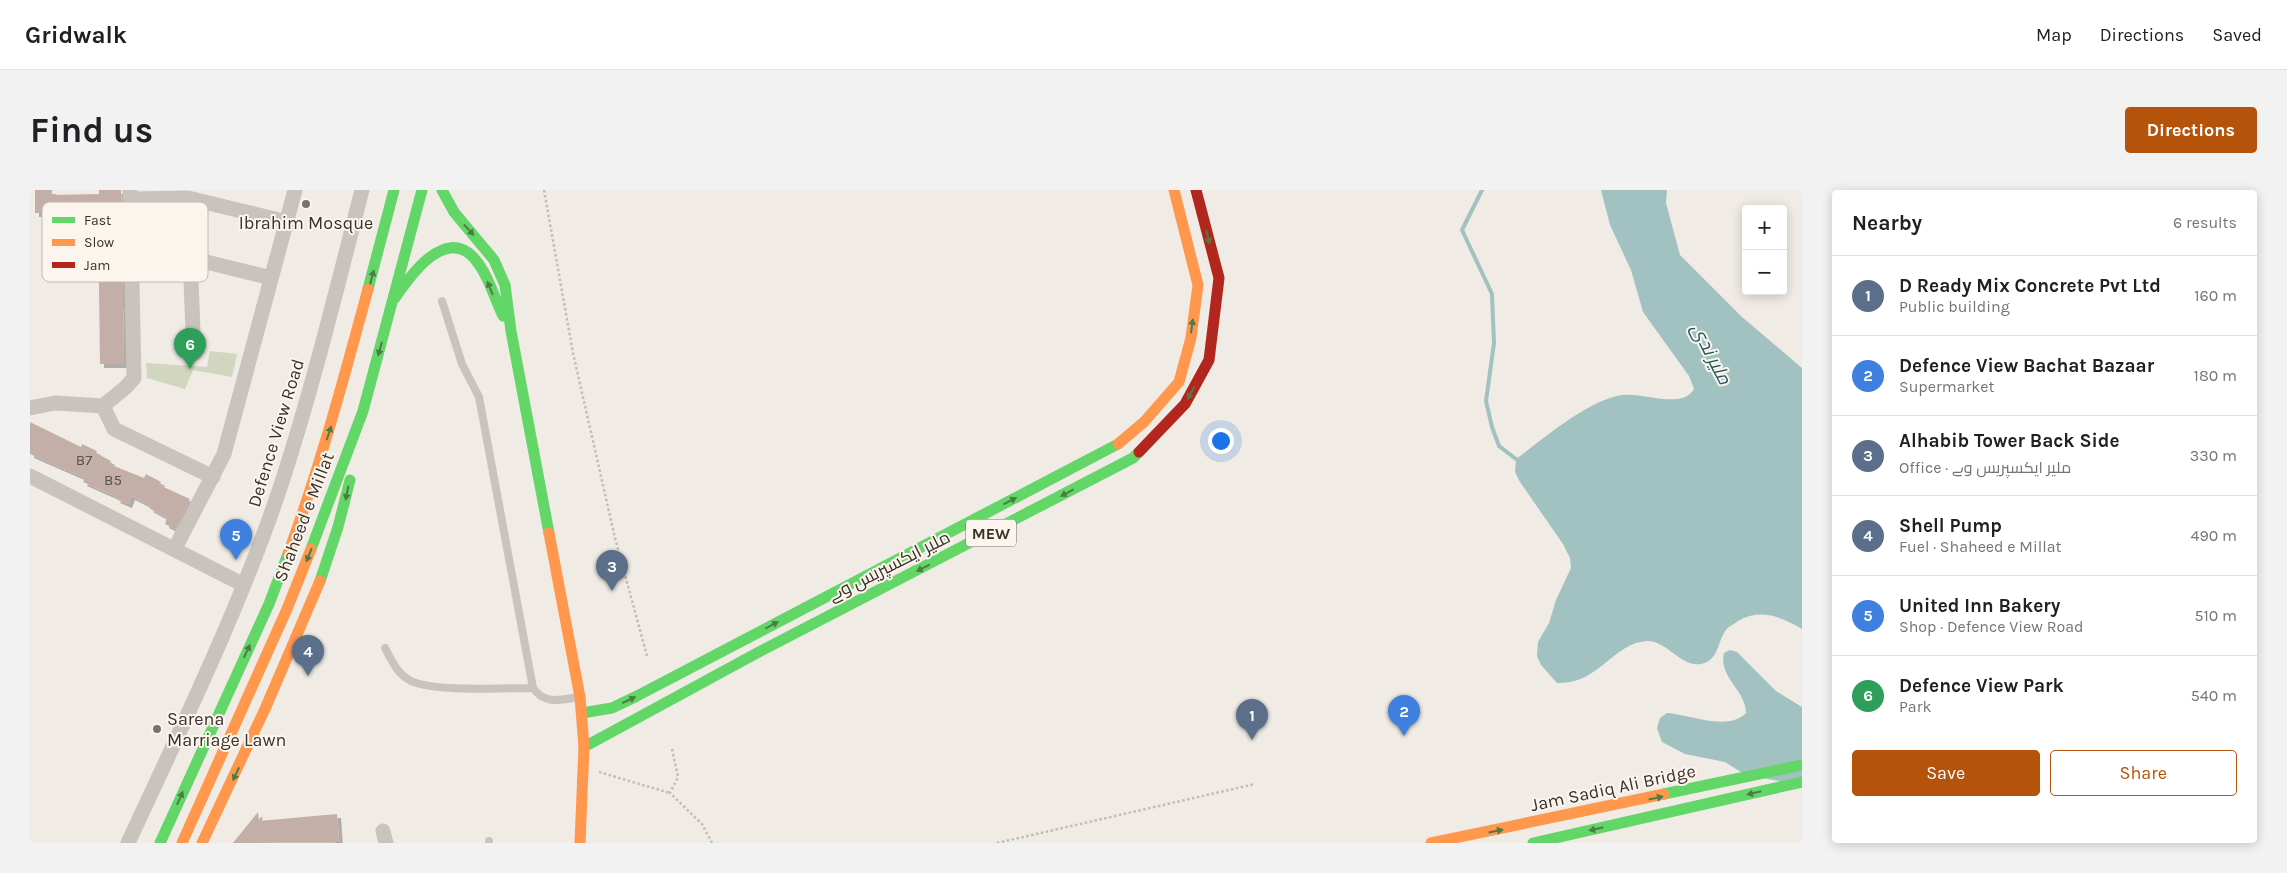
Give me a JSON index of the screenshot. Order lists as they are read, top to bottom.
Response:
{
  "streets": {
    "main road": [
      "Shaheed e Millat",
      "MEW",
      "ملیر ایکسپریس وے",
      "Jam Sadiq Ali Bridge"
    ],
    "street": ["Defence View Road"]
  },
  "water": ["ملیر ندی"],
  "places": ["Ibrahim Mosque", "Sarena Marriage Lawn"],
  "house_numbers": ["B7", "B5"],
  "legend": ["Fast", "Slow", "Jam"],
  "page": {
    "header": "Gridwalk",
    "nav": ["Map", "Directions", "Saved"],
    "buttons": [
      "Directions",
      ["Save", "Share"]
    ],
    "title": "Find us",
    "heading": ["Nearby", "6 results"],
    "map_buttons": ["+", "−"],
    "list": [
      {
        "mark": "1",
        "name": "D Ready Mix Concrete Pvt Ltd",
        "note": "Public building",
        "value": "160 m"
      },
      {
        "mark": "2",
        "name": "Defence View Bachat Bazaar",
        "note": "Supermarket",
        "value": "180 m"
      },
      {
        "mark": "3",
        "name": "Alhabib Tower Back Side",
        "note": "Office · ملیر ایکسپریس وے",
        "value": "330 m"
      },
      {
        "mark": "4",
        "name": "Shell Pump",
        "note": "Fuel · Shaheed e Millat",
        "value": "490 m"
      },
      {
        "mark": "5",
        "name": "United Inn Bakery",
        "note": "Shop · Defence View Road",
        "value": "510 m"
      },
      {
        "mark": "6",
        "name": "Defence View Park",
        "note": "Park",
        "value": "540 m"
      }
    ],
    "pins": [
      "6",
      "5",
      "3",
      "4",
      "2",
      "1"
    ]
  }
}
